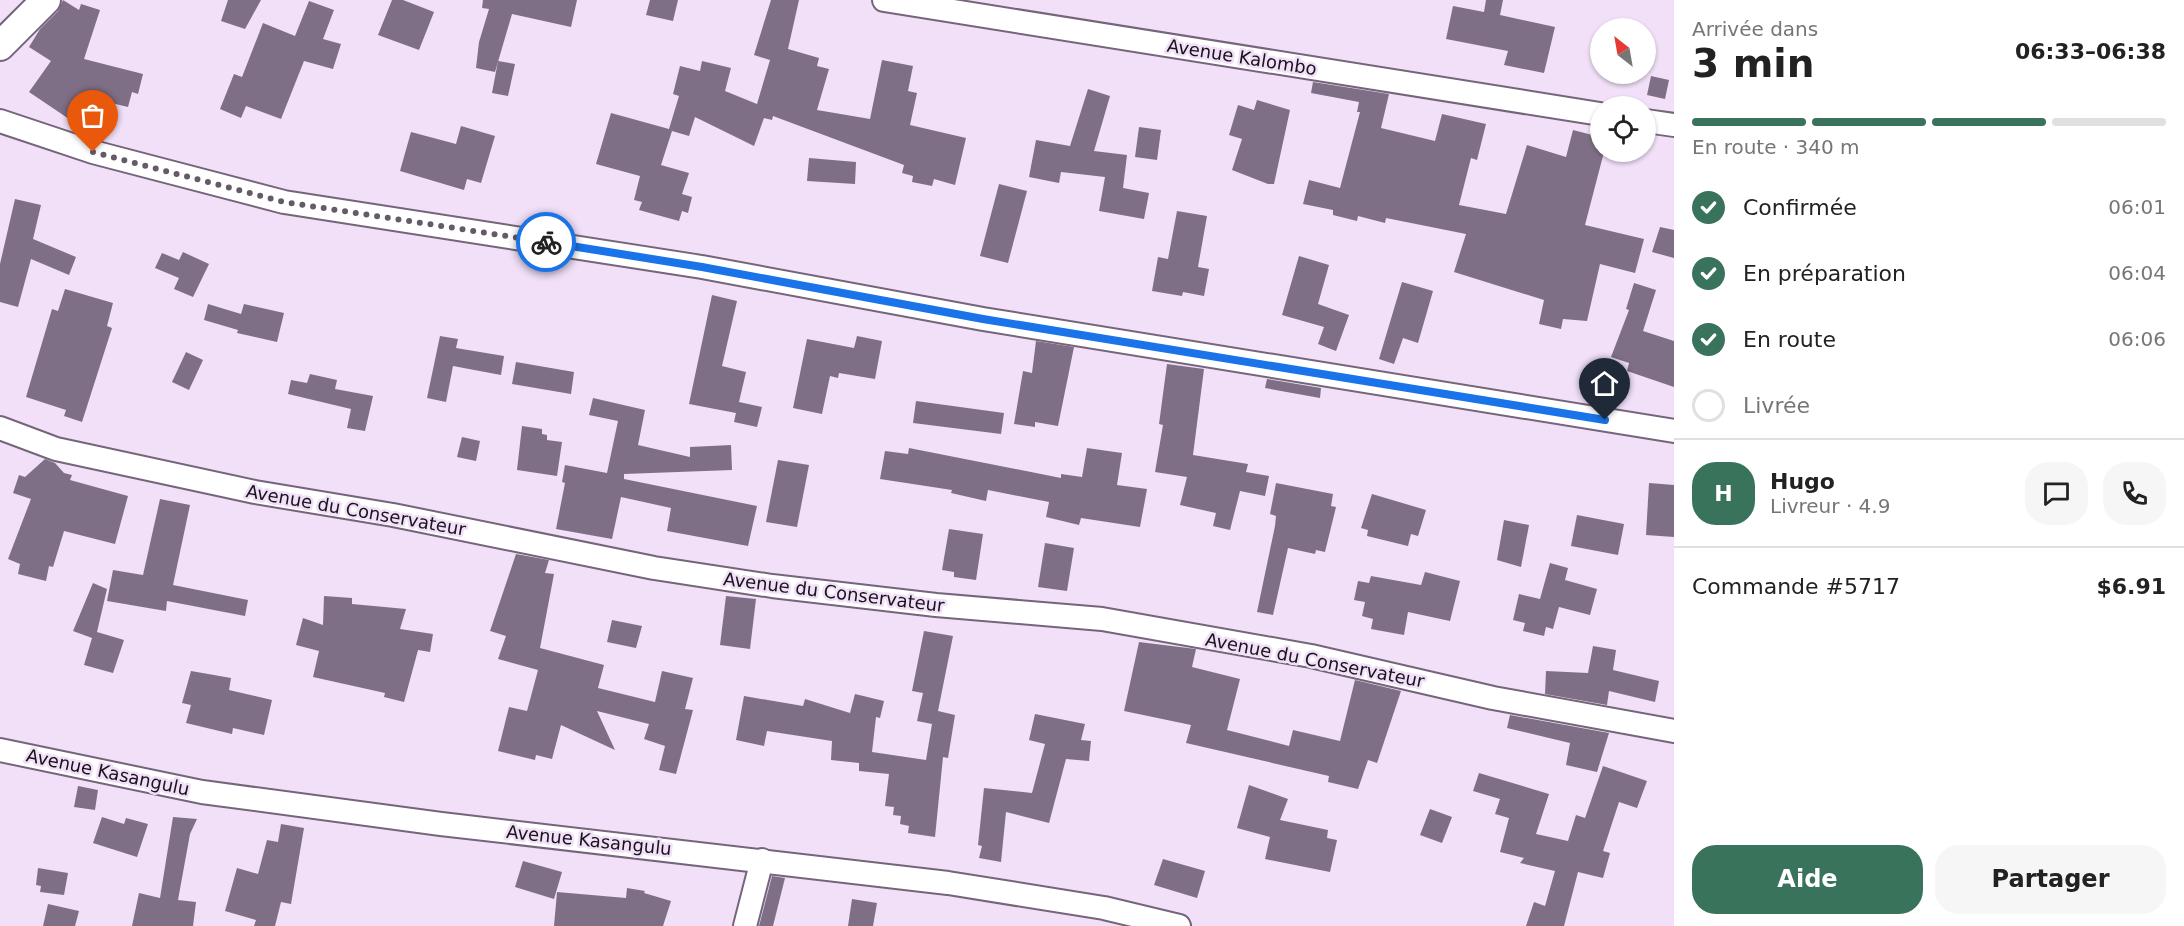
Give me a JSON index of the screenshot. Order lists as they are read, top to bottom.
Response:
{
  "streets": {
    "street": ["Avenue Kalombo", "Avenue du Conservateur", "Avenue Kasangulu"]
  },
  "north": "top left",
  "page": {
    "heading": ["3 min", "Arrivée dans", "06:33–06:38"],
    "panel": [
      "Hugo",
      "Livreur · 4.9",
      "Commande #5717",
      "$6.91"
    ],
    "bar": "En route · 340 m",
    "list": [
      ["Confirmée", "06:01"],
      ["En préparation", "06:04"],
      ["En route", "06:06"],
      "Livrée"
    ],
    "round": "H",
    "buttons": ["Aide", "Partager"]
  }
}
